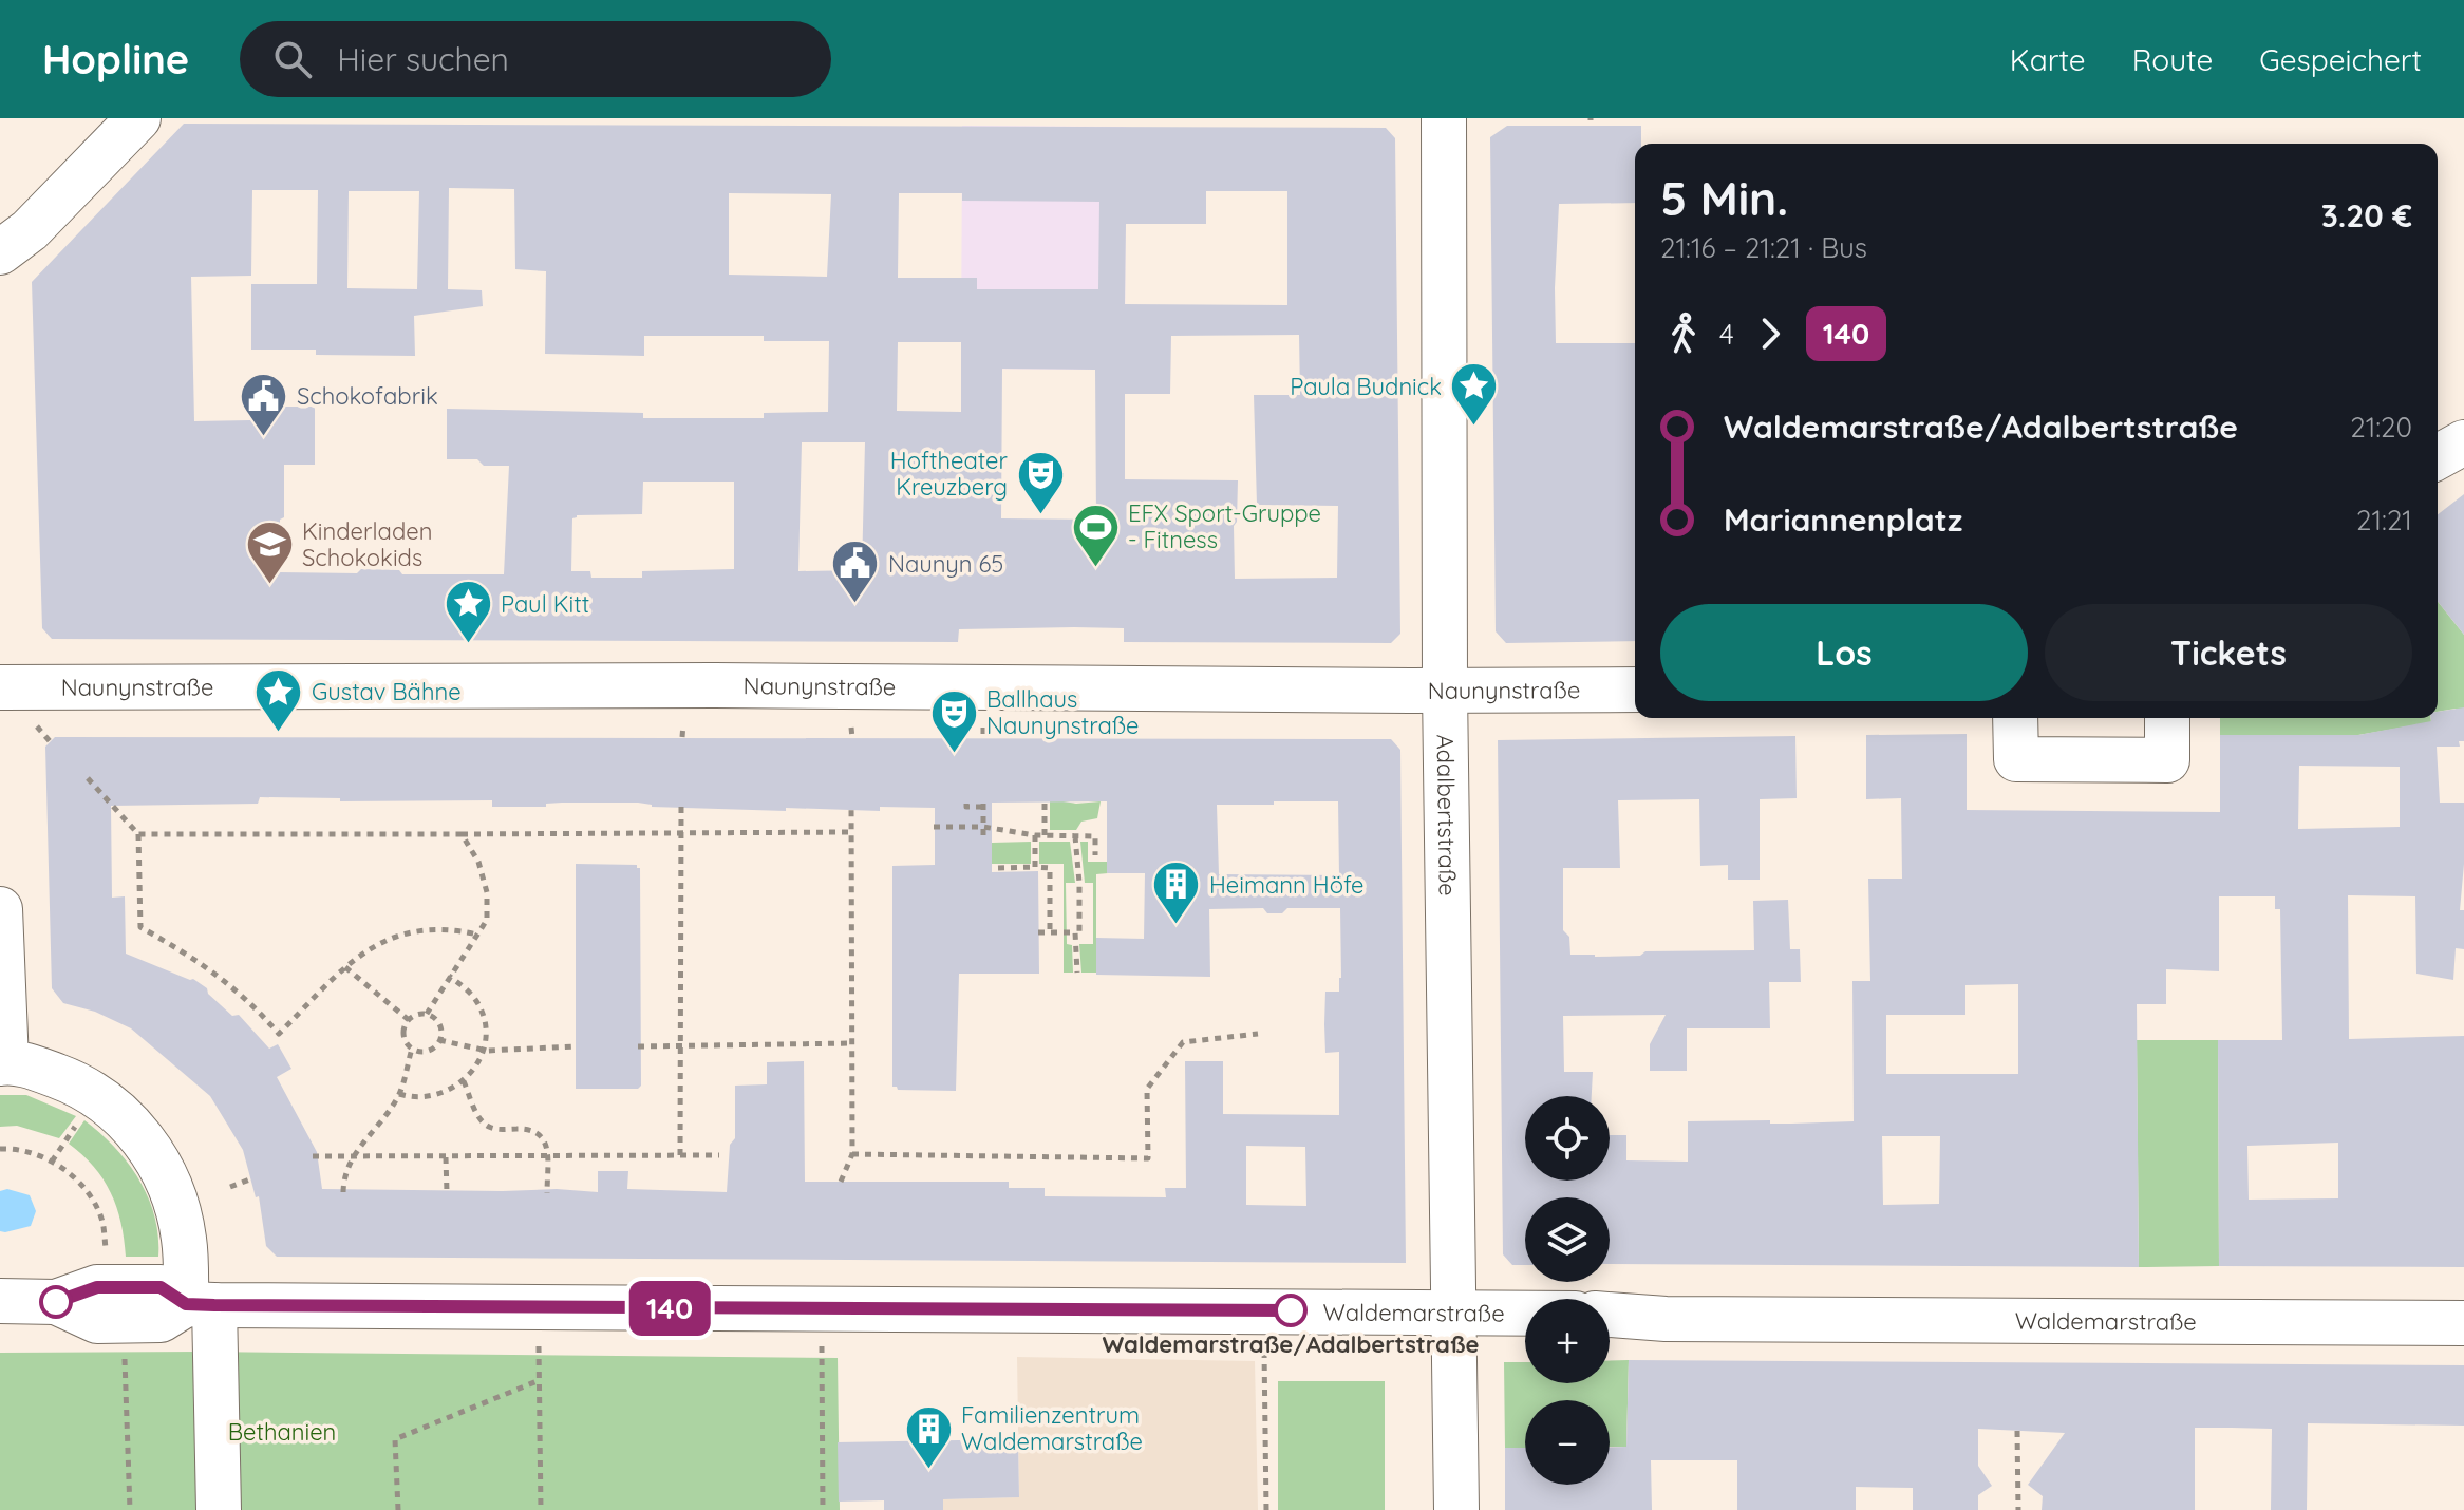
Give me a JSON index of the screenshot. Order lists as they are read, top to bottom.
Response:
{
  "streets": {
    "street": ["Naunynstraße", "Adalbertstraße", "Waldemarstraße"]
  },
  "crossings": [
    ["Naunynstraße", "Adalbertstraße"],
    ["Adalbertstraße", "Waldemarstraße"]
  ],
  "parks": ["Bethanien"],
  "places": {
    "place": ["Paula Budnick", "Paul Kitt", "Gustav Bähne"],
    "public building": ["Schokofabrik", "Naunyn 65"],
    "theatre": ["Hoftheater Kreuzberg", "Ballhaus Naunynstraße"],
    "sports": ["EFX Sport-Gruppe - Fitness"],
    "school or university": ["Kinderladen Schokokids"],
    "building": ["Heimann Höfe", "Familienzentrum Waldemarstraße"],
    "other": ["Waldemarstraße/Adalbertstraße"]
  },
  "lines": ["bus line 140"],
  "page": {
    "header": "Hopline",
    "search": "Hier suchen",
    "nav": ["Karte", "Route", "Gespeichert"],
    "on_map": "140",
    "heading": ["5 Min.", "21:16 – 21:21 · Bus", "3.20 €"],
    "legs": ["4", "140"],
    "list": [
      {
        "name": "Waldemarstraße/Adalbertstraße",
        "value": "21:20"
      },
      {
        "name": "Mariannenplatz",
        "value": "21:21"
      }
    ],
    "buttons": ["Los", "Tickets"],
    "map_buttons": ["+", "−"]
  }
}
